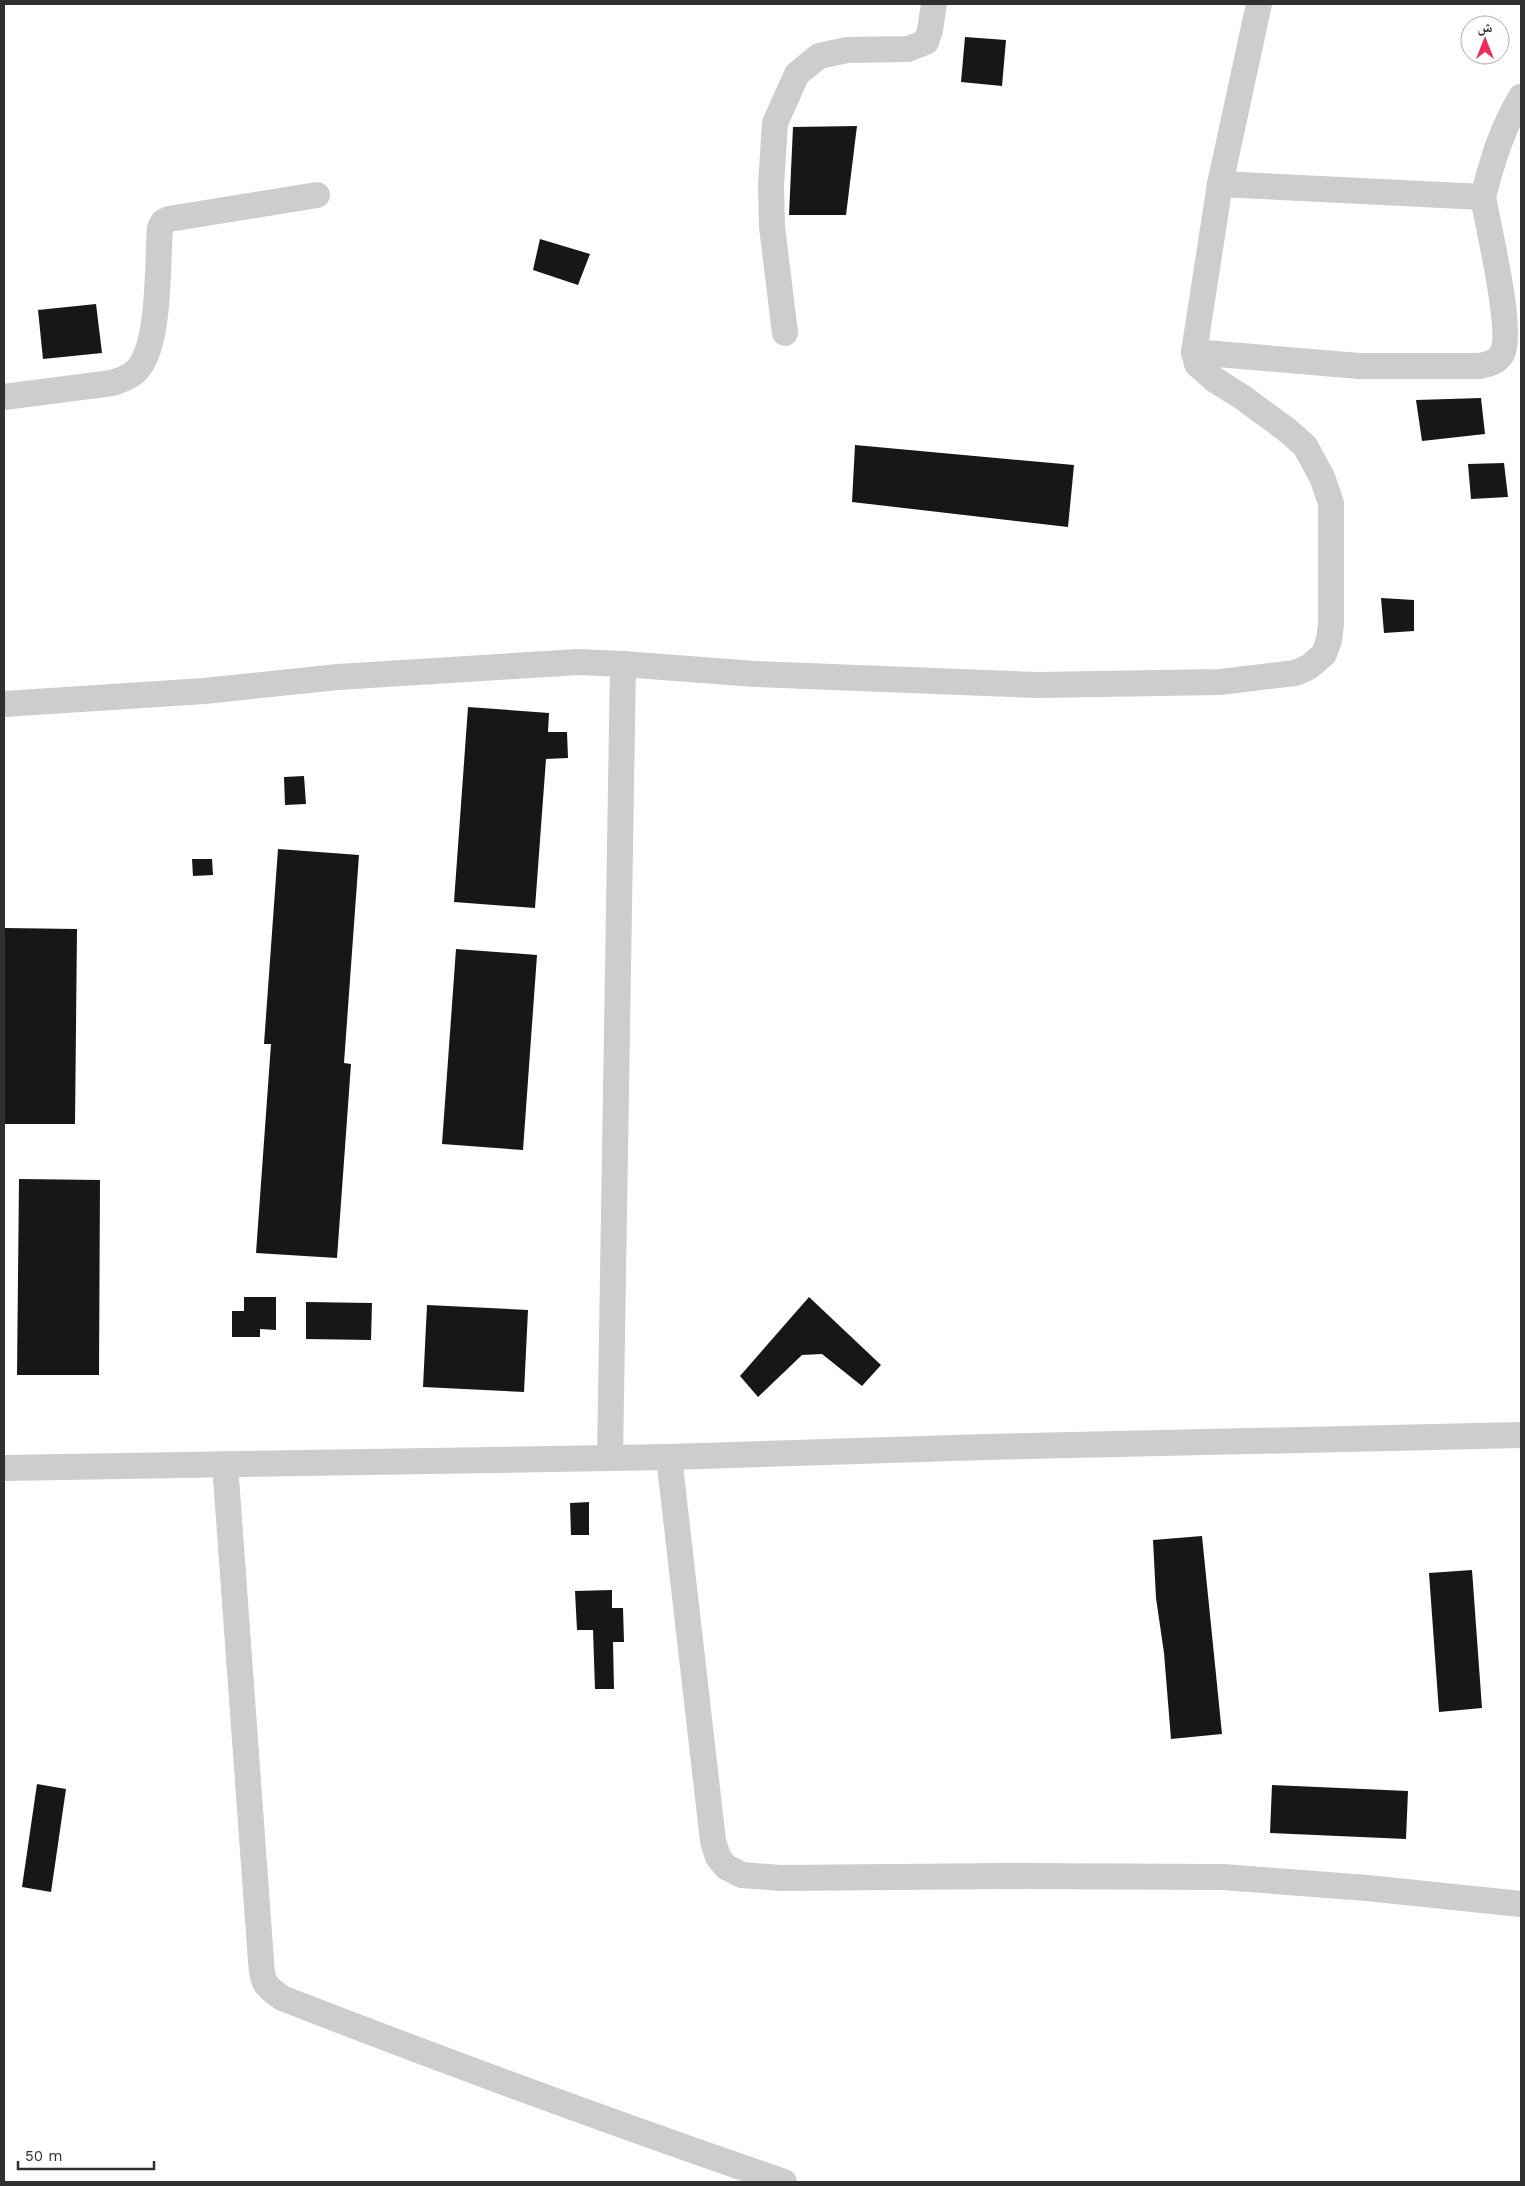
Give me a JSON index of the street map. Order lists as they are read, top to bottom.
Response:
{
  "scale_bar": "50 m",
  "north": "top"
}
